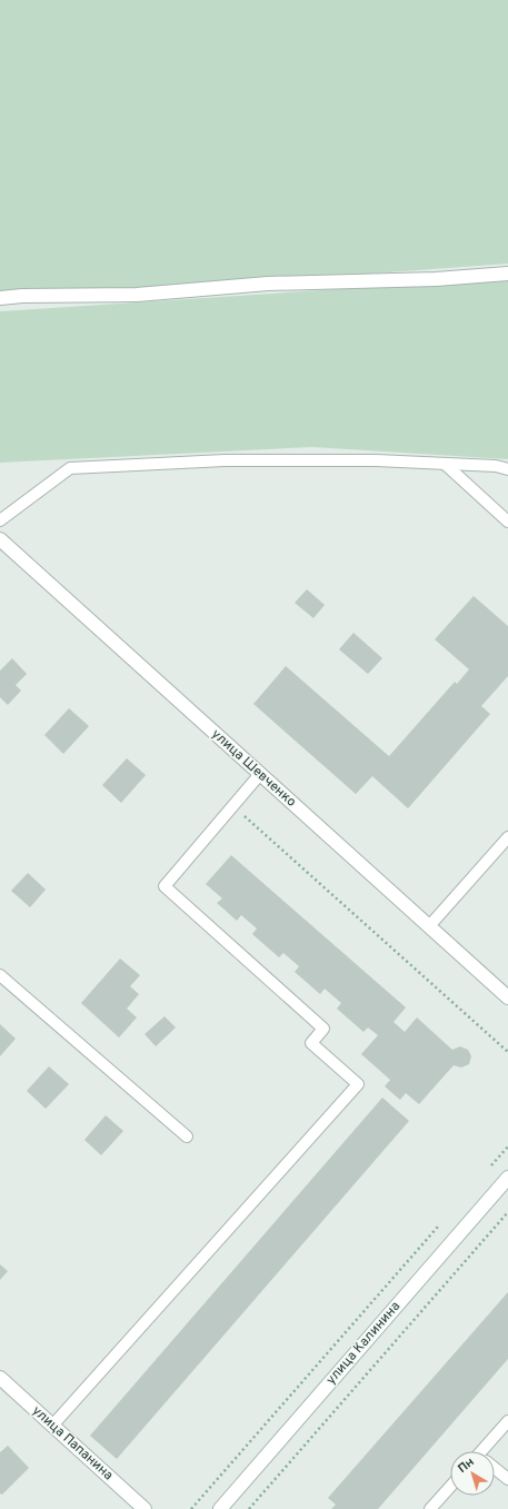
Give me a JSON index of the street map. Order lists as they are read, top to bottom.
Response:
{
  "streets": {
    "street": ["улица Шевченко", "улица Калинина", "улица Папанина"]
  },
  "north": "top left"
}
